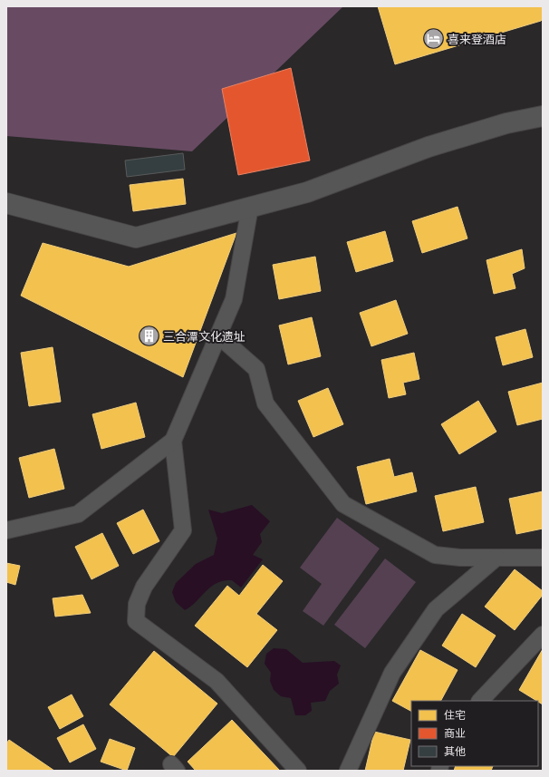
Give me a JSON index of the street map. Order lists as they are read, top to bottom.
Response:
{
  "places": {
    "hotel": ["喜来登酒店"],
    "building": ["三合潭文化遗址"]
  },
  "legend": ["住宅", "商业", "其他"]
}
